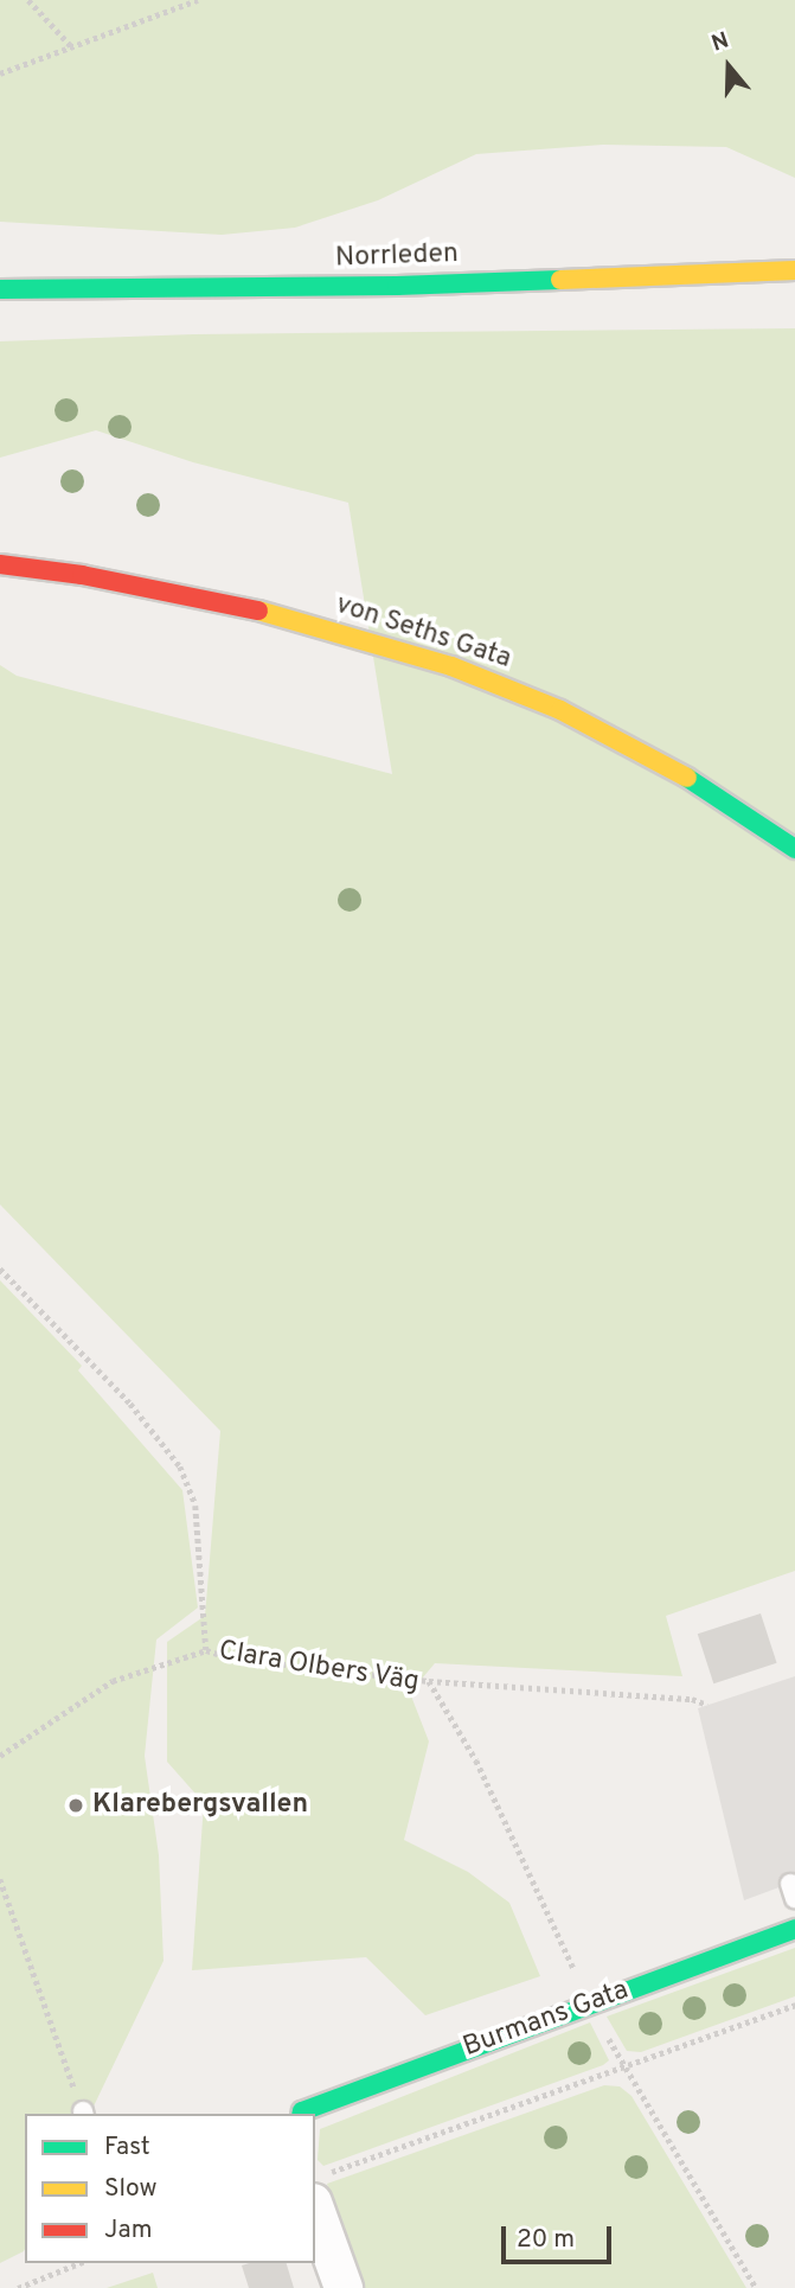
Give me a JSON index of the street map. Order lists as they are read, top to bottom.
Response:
{
  "streets": {
    "main road": ["Norrleden", "von Seths Gata", "Burmans Gata"],
    "path": ["Clara Olbers Väg"]
  },
  "crossings": [
    ["Clara Olbers Väg", "Burmans Gata"]
  ],
  "places": ["Klarebergsvallen"],
  "legend": ["Fast", "Slow", "Jam"],
  "scale_bar": "20 m",
  "north": "top"
}
